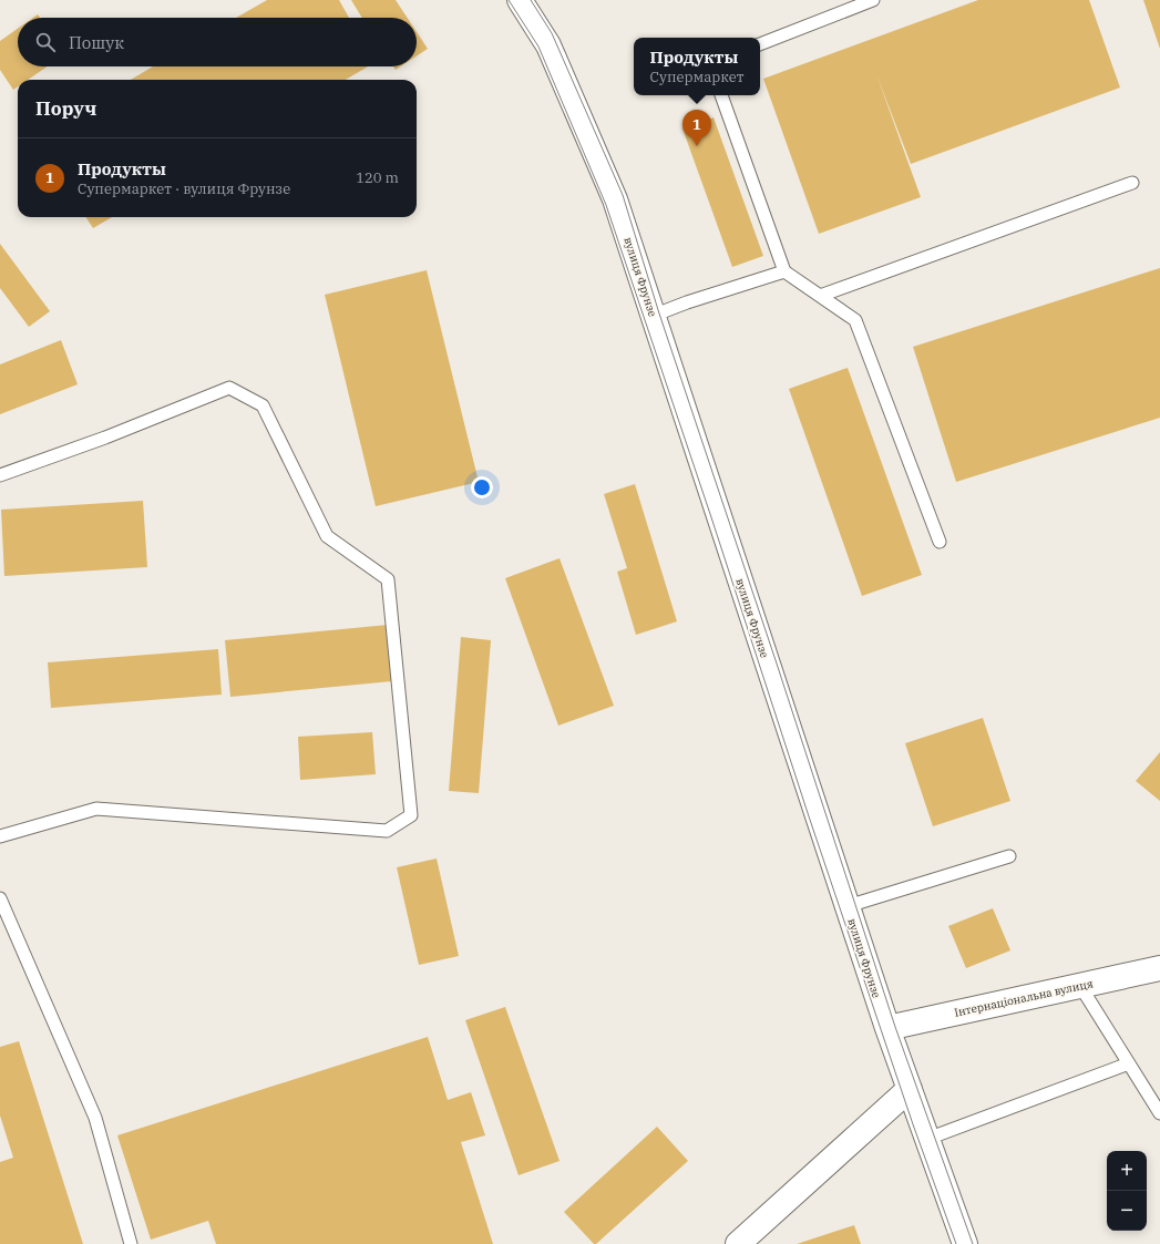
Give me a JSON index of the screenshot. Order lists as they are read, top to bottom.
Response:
{
  "streets": {
    "street": ["вулиця Фрунзе", "Інтернаціональна вулиця"]
  },
  "crossings": [
    ["вулиця Фрунзе", "Інтернаціональна вулиця"]
  ],
  "page": {
    "search": "Пошук",
    "popup": ["Продукты", "Супермаркет"],
    "heading": "Поруч",
    "pins": "1",
    "list": [
      {
        "mark": "1",
        "name": "Продукты",
        "note": "Супермаркет · вулиця Фрунзе",
        "value": "120 m"
      }
    ],
    "map_buttons": ["+", "−"]
  }
}
